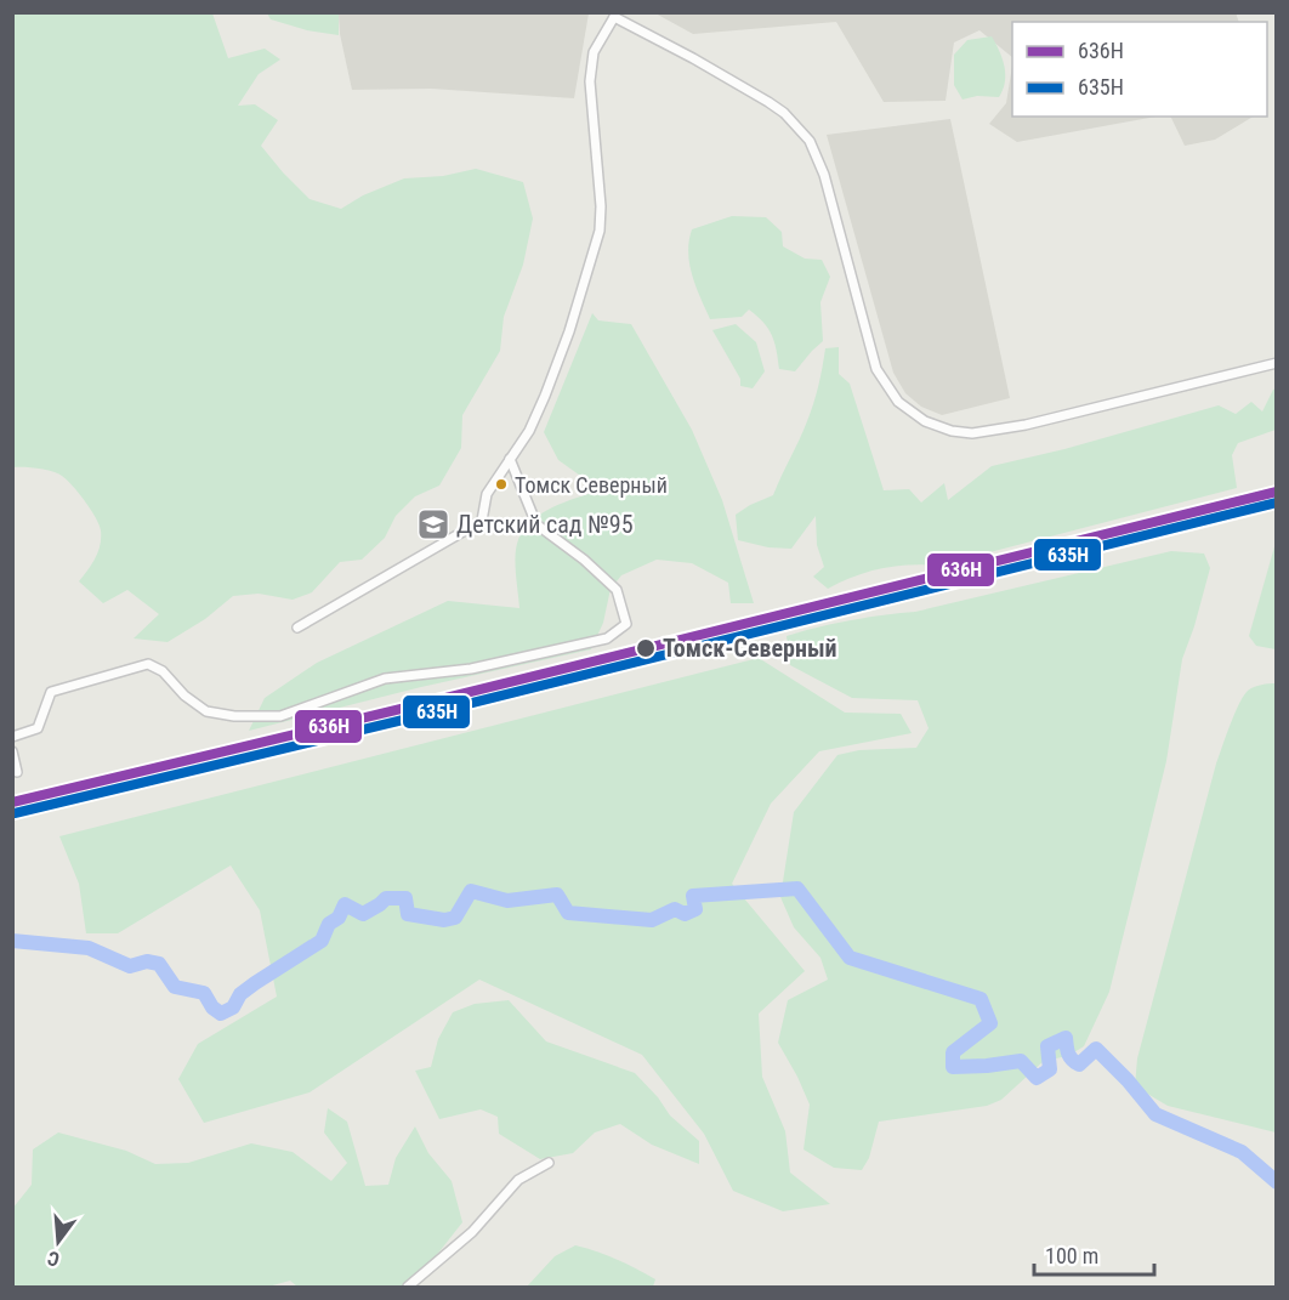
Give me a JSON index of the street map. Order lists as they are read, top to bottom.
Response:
{
  "places": {
    "other": ["Томск Северный", "Томск-Северный"],
    "school or university": ["Детский сад №95"]
  },
  "lines": ["transit line 636Н", "transit line 635Н"],
  "legend": ["636Н", "635Н"],
  "scale_bar": "100 m",
  "north": "bottom"
}
